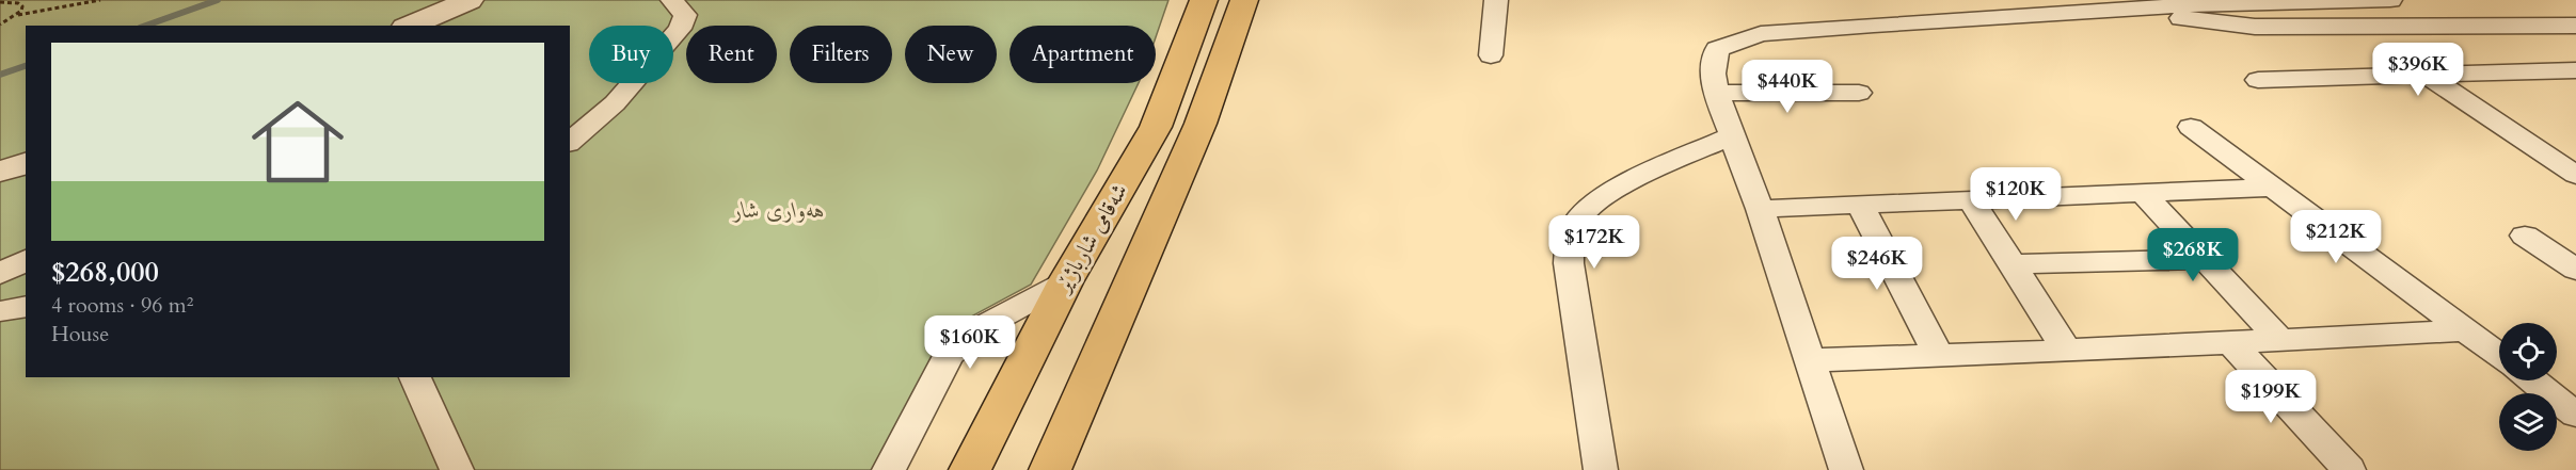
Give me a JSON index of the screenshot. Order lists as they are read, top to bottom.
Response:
{
  "streets": {
    "main road": ["شەقامی شارباژێر"]
  },
  "parks": ["هەواری شار"],
  "page": {
    "chip": [
      "Buy",
      "Rent",
      "Filters",
      "New",
      "Apartment"
    ],
    "list": [
      {
        "name": "$268,000",
        "note": "4 rooms · 96 m² · House"
      }
    ],
    "price": [
      "$396K",
      "$440K",
      "$120K",
      "$212K",
      "$172K",
      "$268K",
      "$246K",
      "$160K",
      "$199K"
    ]
  }
}
